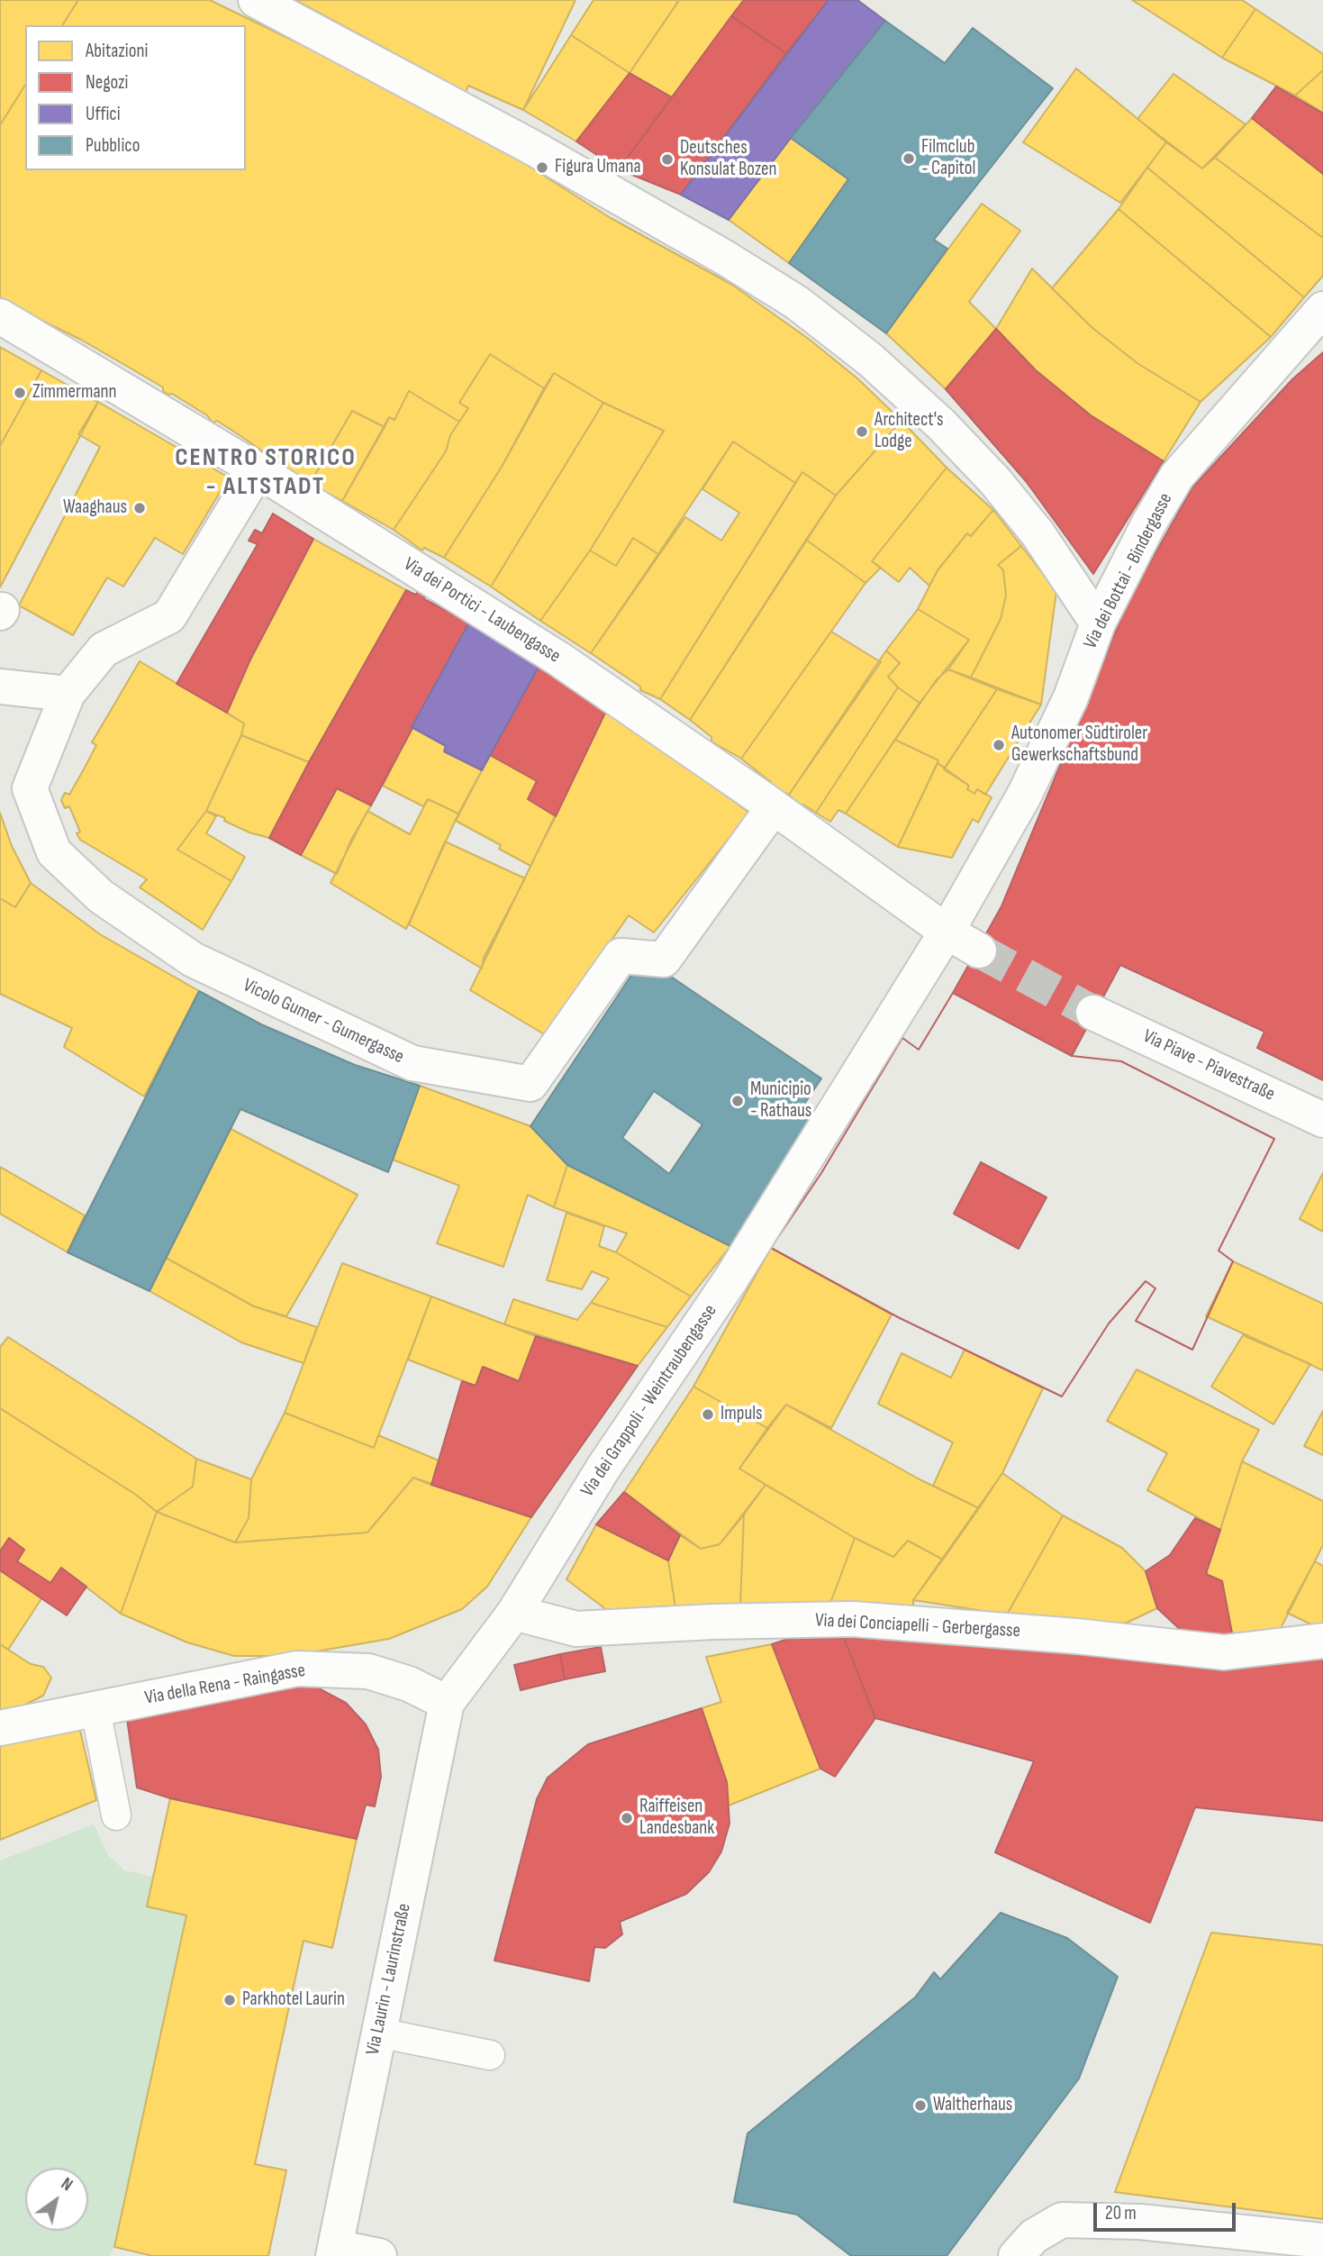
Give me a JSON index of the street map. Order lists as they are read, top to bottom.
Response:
{
  "streets": {
    "street": [
      "Via dei Bottai - Bindergasse",
      "Via dei Portici - Laubengasse",
      "Vicolo Gumer - Gumergasse",
      "Via Piave - Piavestraße",
      "Via dei Grappoli - Weintraubengasse",
      "Via dei Conciapelli - Gerbergasse",
      "Via della Rena - Raingasse",
      "Via Laurin - Laurinstraße"
    ]
  },
  "crossings": [
    ["Via dei Bottai - Bindergasse", "Via dei Portici - Laubengasse"],
    ["Via dei Bottai - Bindergasse", "Via dei Grappoli - Weintraubengasse"],
    ["Via dei Portici - Laubengasse", "Vicolo Gumer - Gumergasse"],
    ["Via dei Grappoli - Weintraubengasse", "Via dei Conciapelli - Gerbergasse"],
    ["Via dei Grappoli - Weintraubengasse", "Via della Rena - Raingasse"],
    ["Via dei Grappoli - Weintraubengasse", "Via Laurin - Laurinstraße"],
    ["Via della Rena - Raingasse", "Via Laurin - Laurinstraße"]
  ],
  "districts": ["CENTRO STORICO - ALTSTADT"],
  "places": [
    "Filmclub - Capitol",
    "Deutsches Konsulat Bozen",
    "Figura Umana",
    "Zimmermann",
    "Architect's Lodge",
    "Waaghaus",
    "Autonomer Südtiroler Gewerkschaftsbund",
    "Municipio - Rathaus",
    "Impuls",
    "Raiffeisen Landesbank",
    "Parkhotel Laurin",
    "Waltherhaus"
  ],
  "legend": [
    "Abitazioni",
    "Negozi",
    "Uffici",
    "Pubblico"
  ],
  "scale_bar": "20 m",
  "north": "top right"
}
